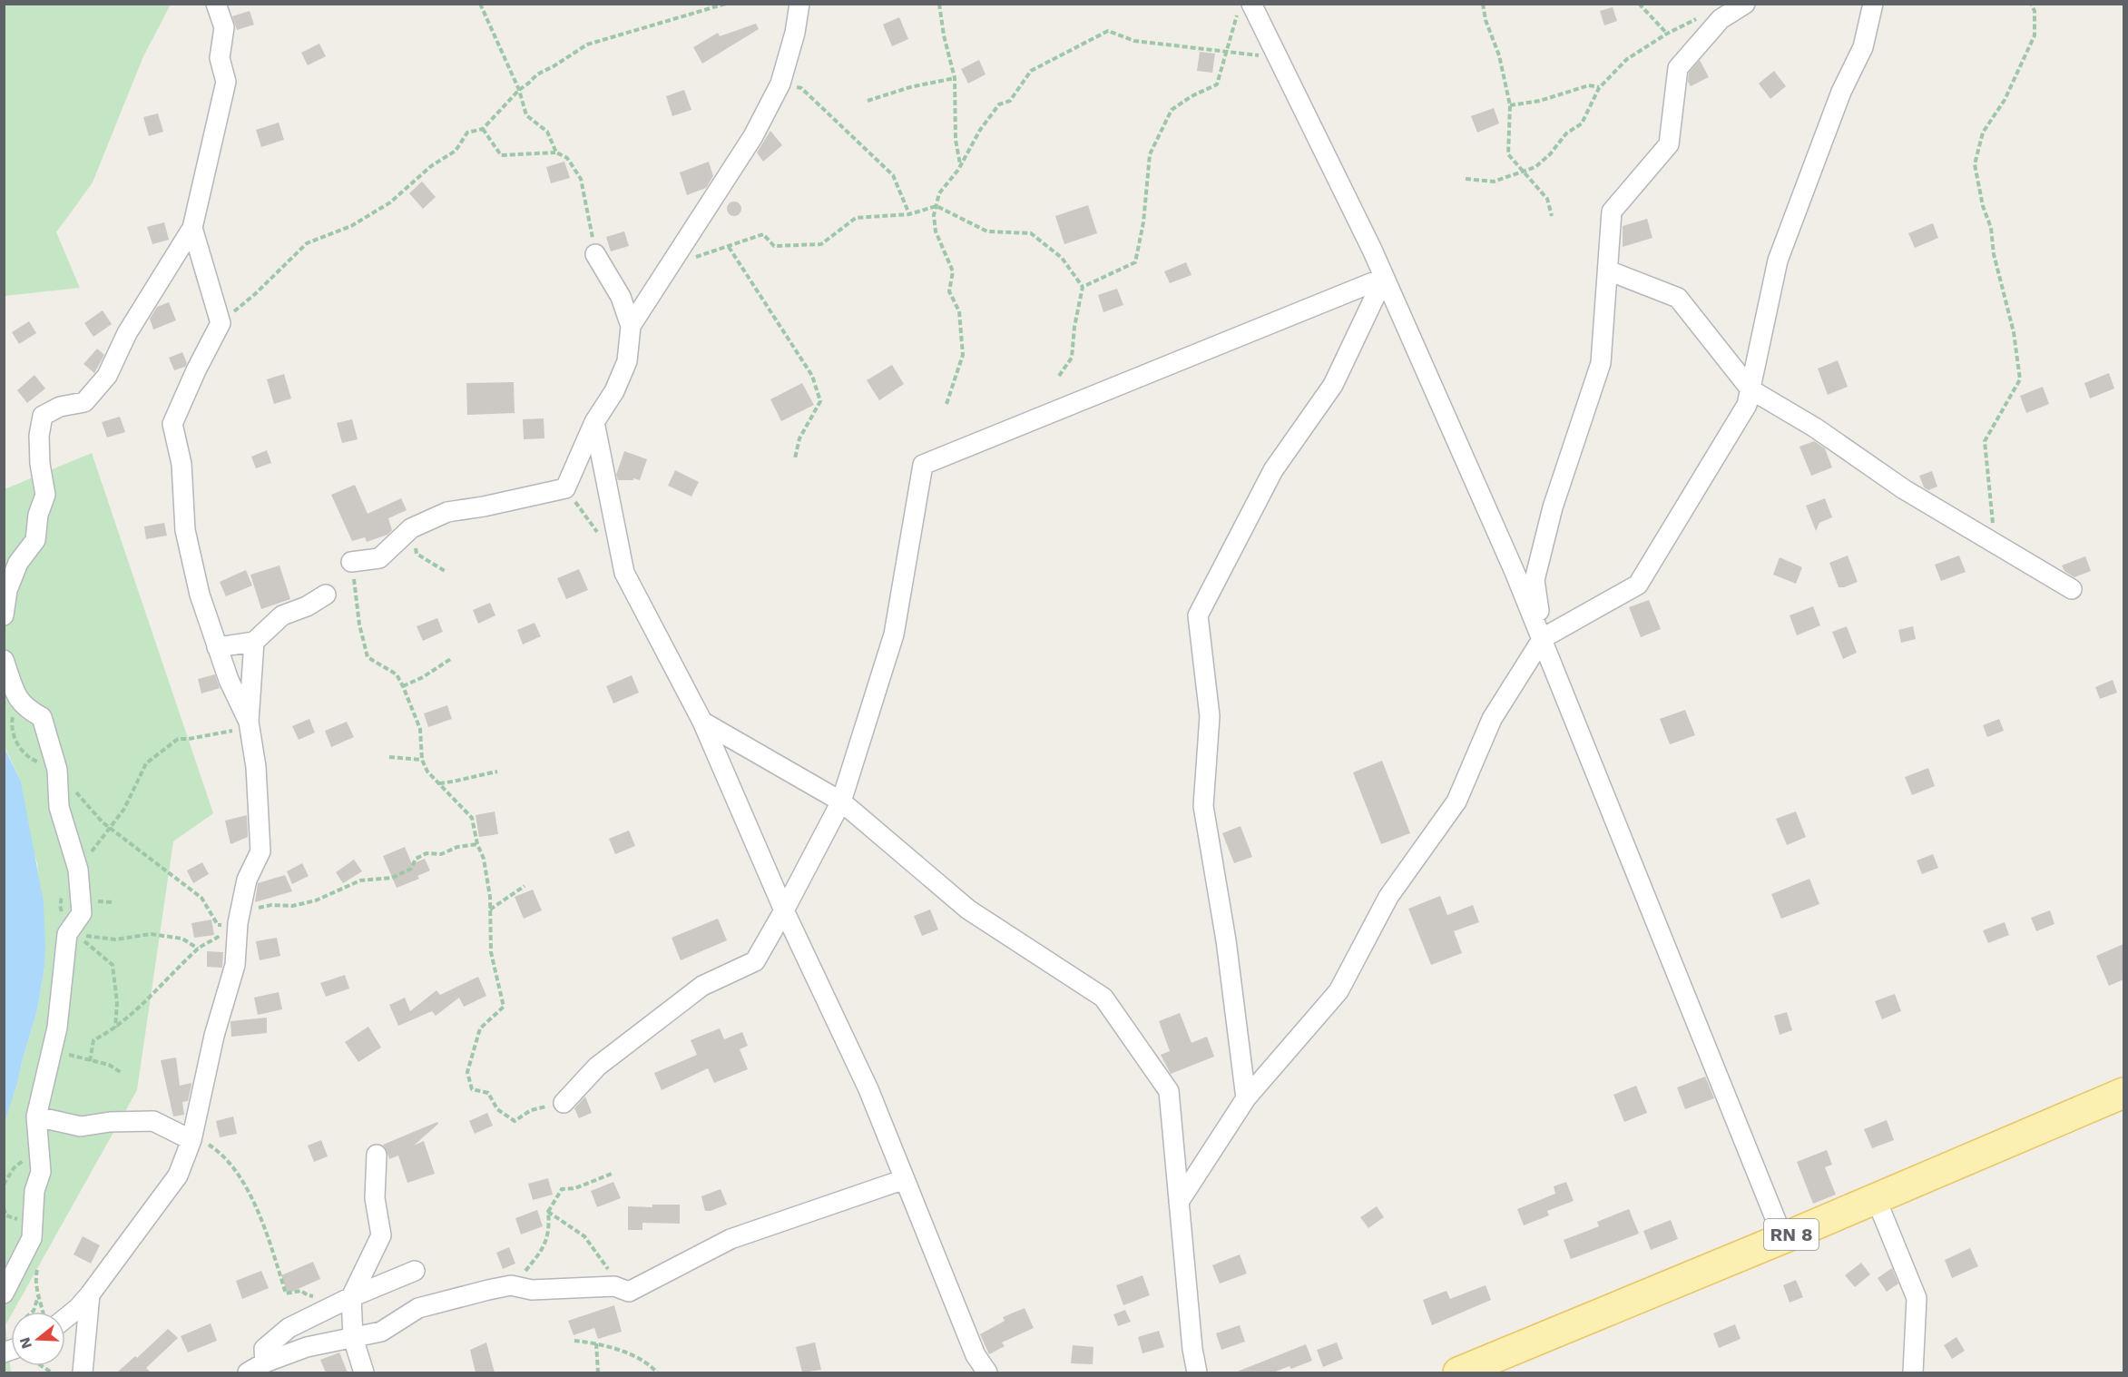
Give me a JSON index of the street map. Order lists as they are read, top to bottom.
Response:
{
  "streets": {
    "main road": ["RN 8"]
  },
  "north": "left"
}
